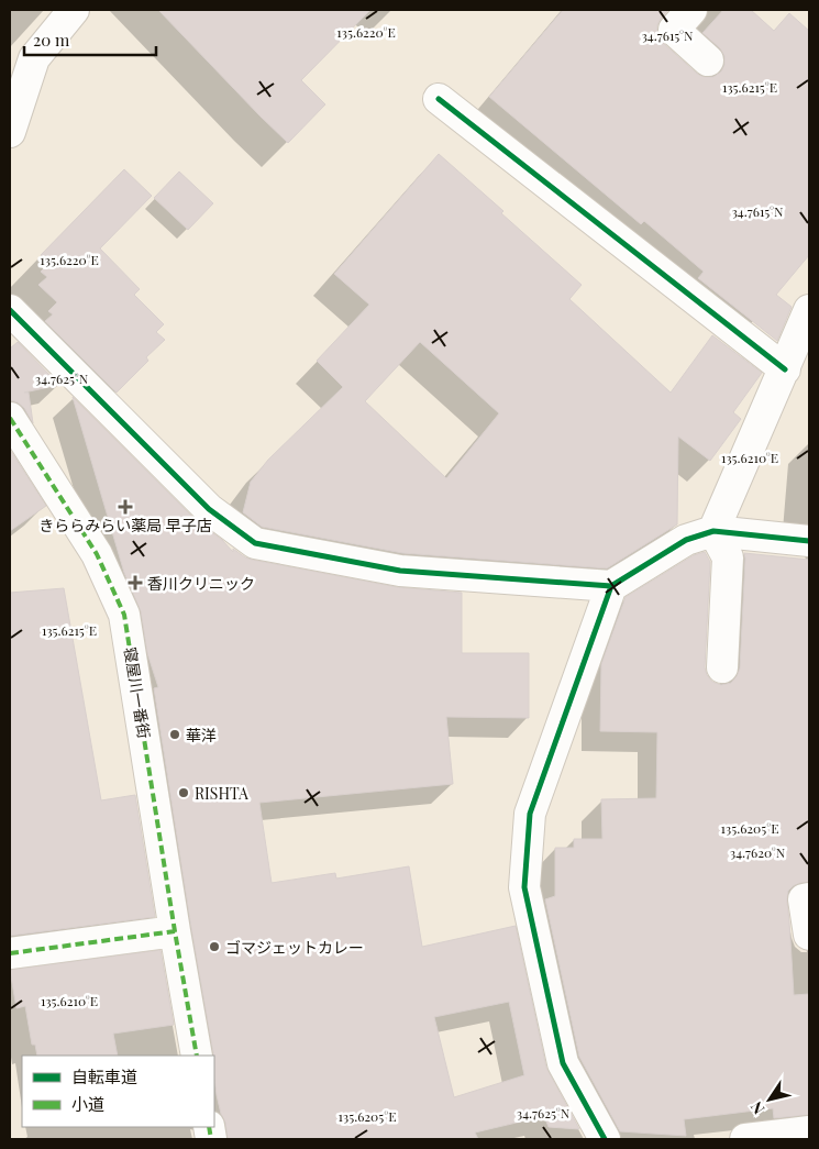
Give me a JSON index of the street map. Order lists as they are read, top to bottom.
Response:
{
  "streets": {
    "street": ["寝屋川一番街"]
  },
  "places": {
    "health": ["きららみらい薬局 早子店", "香川クリニック"],
    "other": ["華洋", "RISHTA", "ゴマジェットカレー"]
  },
  "legend": ["自転車道", "小道"],
  "scale_bar": "20 m",
  "north": "bottom left",
  "coordinates": [
    "135.6220°E",
    "34.7615°N",
    "135.6215°E",
    "34.7625°N",
    "135.6210°E",
    "135.6205°E",
    "34.7620°N"
  ]
}
